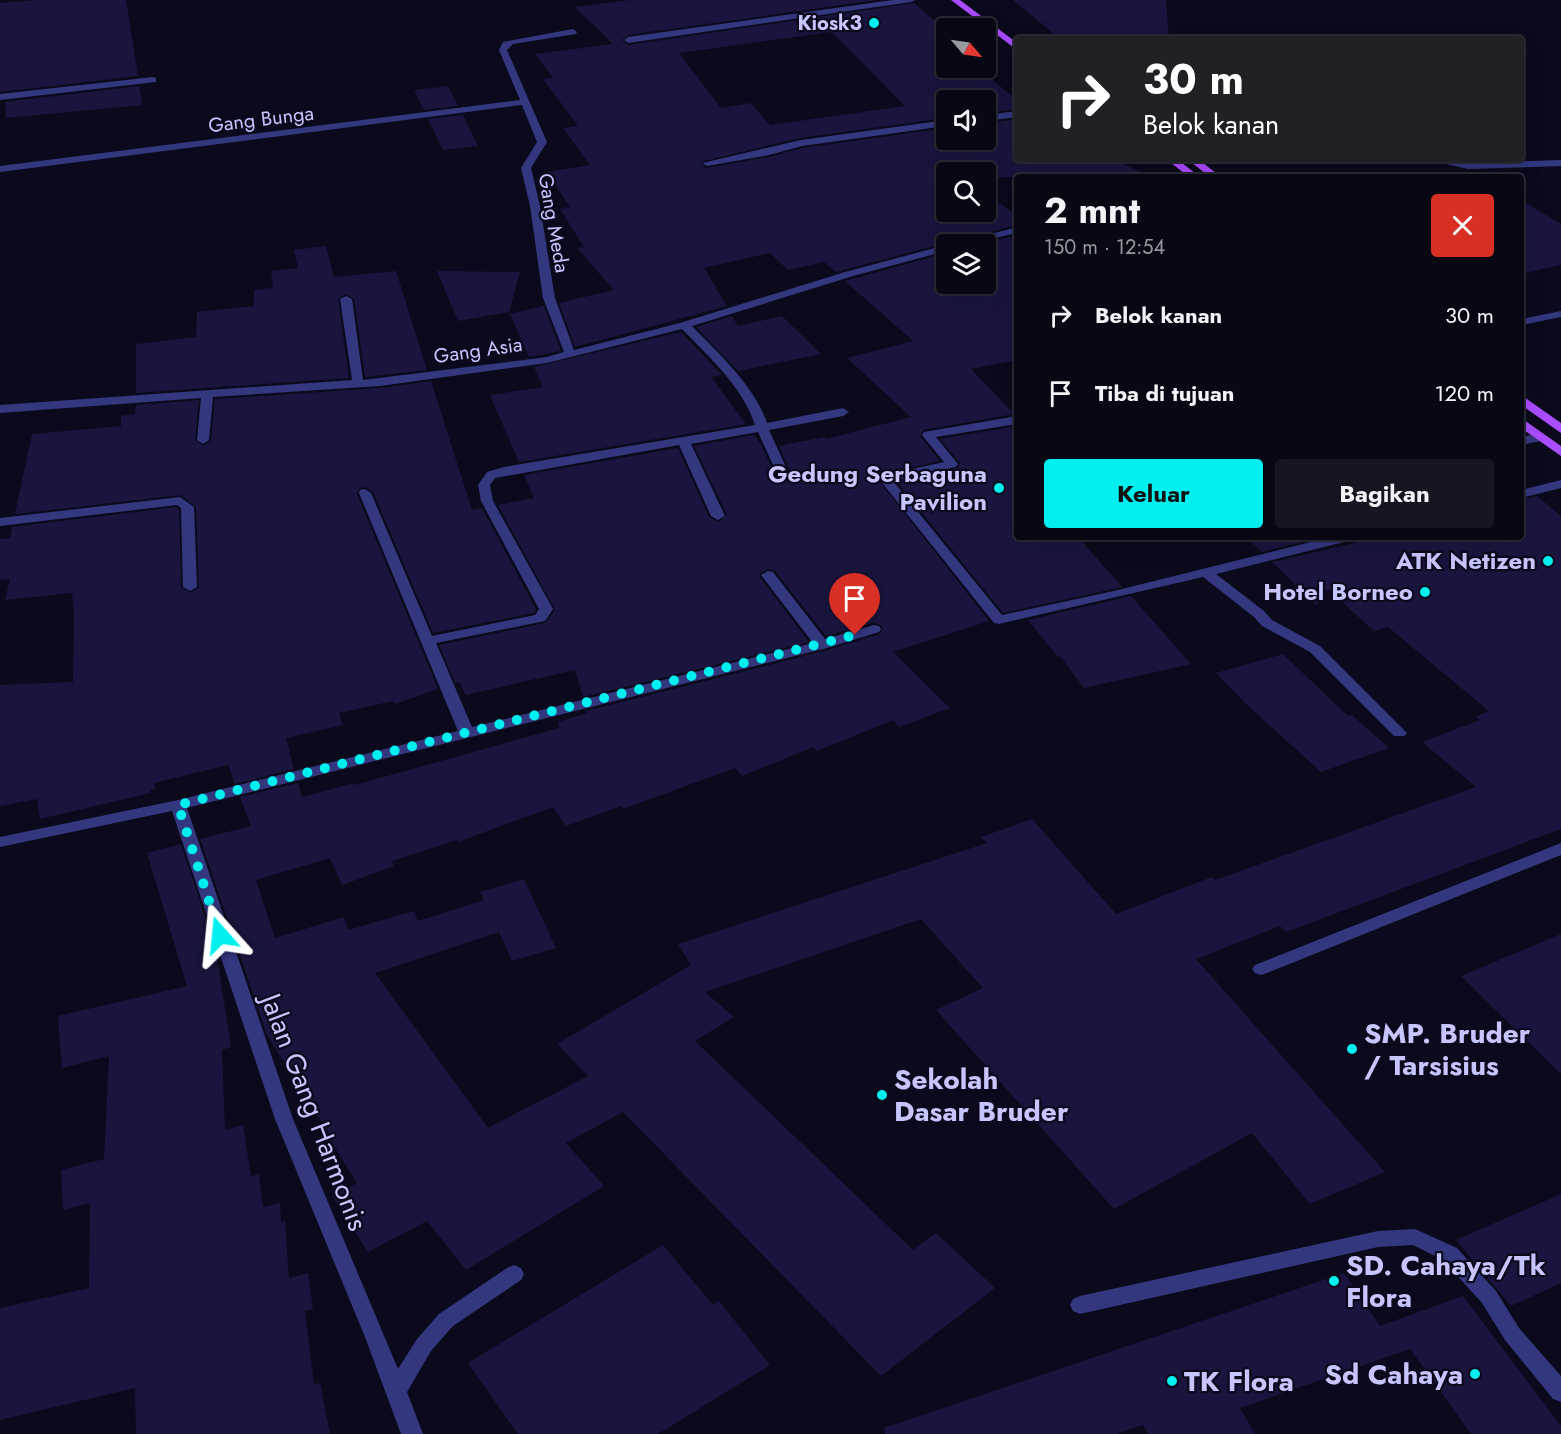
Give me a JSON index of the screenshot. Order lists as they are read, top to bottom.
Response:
{
  "streets": {
    "street": [
      "Gang Bunga",
      "Gang Meda",
      "Gang Asia",
      "Jalan Gang Harmonis"
    ]
  },
  "crossings": [
    ["Gang Bunga", "Gang Meda"],
    ["Gang Meda", "Gang Asia"]
  ],
  "places": [
    "Kiosk3",
    "Gedung Serbaguna Pavilion",
    "ATK Netizen",
    "Hotel Borneo",
    "SMP. Bruder / Tarsisius",
    "Sekolah Dasar Bruder",
    "SD. Cahaya/Tk Flora",
    "Sd Cahaya",
    "TK Flora"
  ],
  "north": "bottom right",
  "page": {
    "turn": ["30 m", "Belok kanan"],
    "heading": ["2 mnt", "150 m · 12:54"],
    "list": [
      {
        "name": "Belok kanan",
        "value": "30 m"
      },
      {
        "name": "Tiba di tujuan",
        "value": "120 m"
      }
    ],
    "buttons": ["Keluar", "Bagikan"]
  }
}
